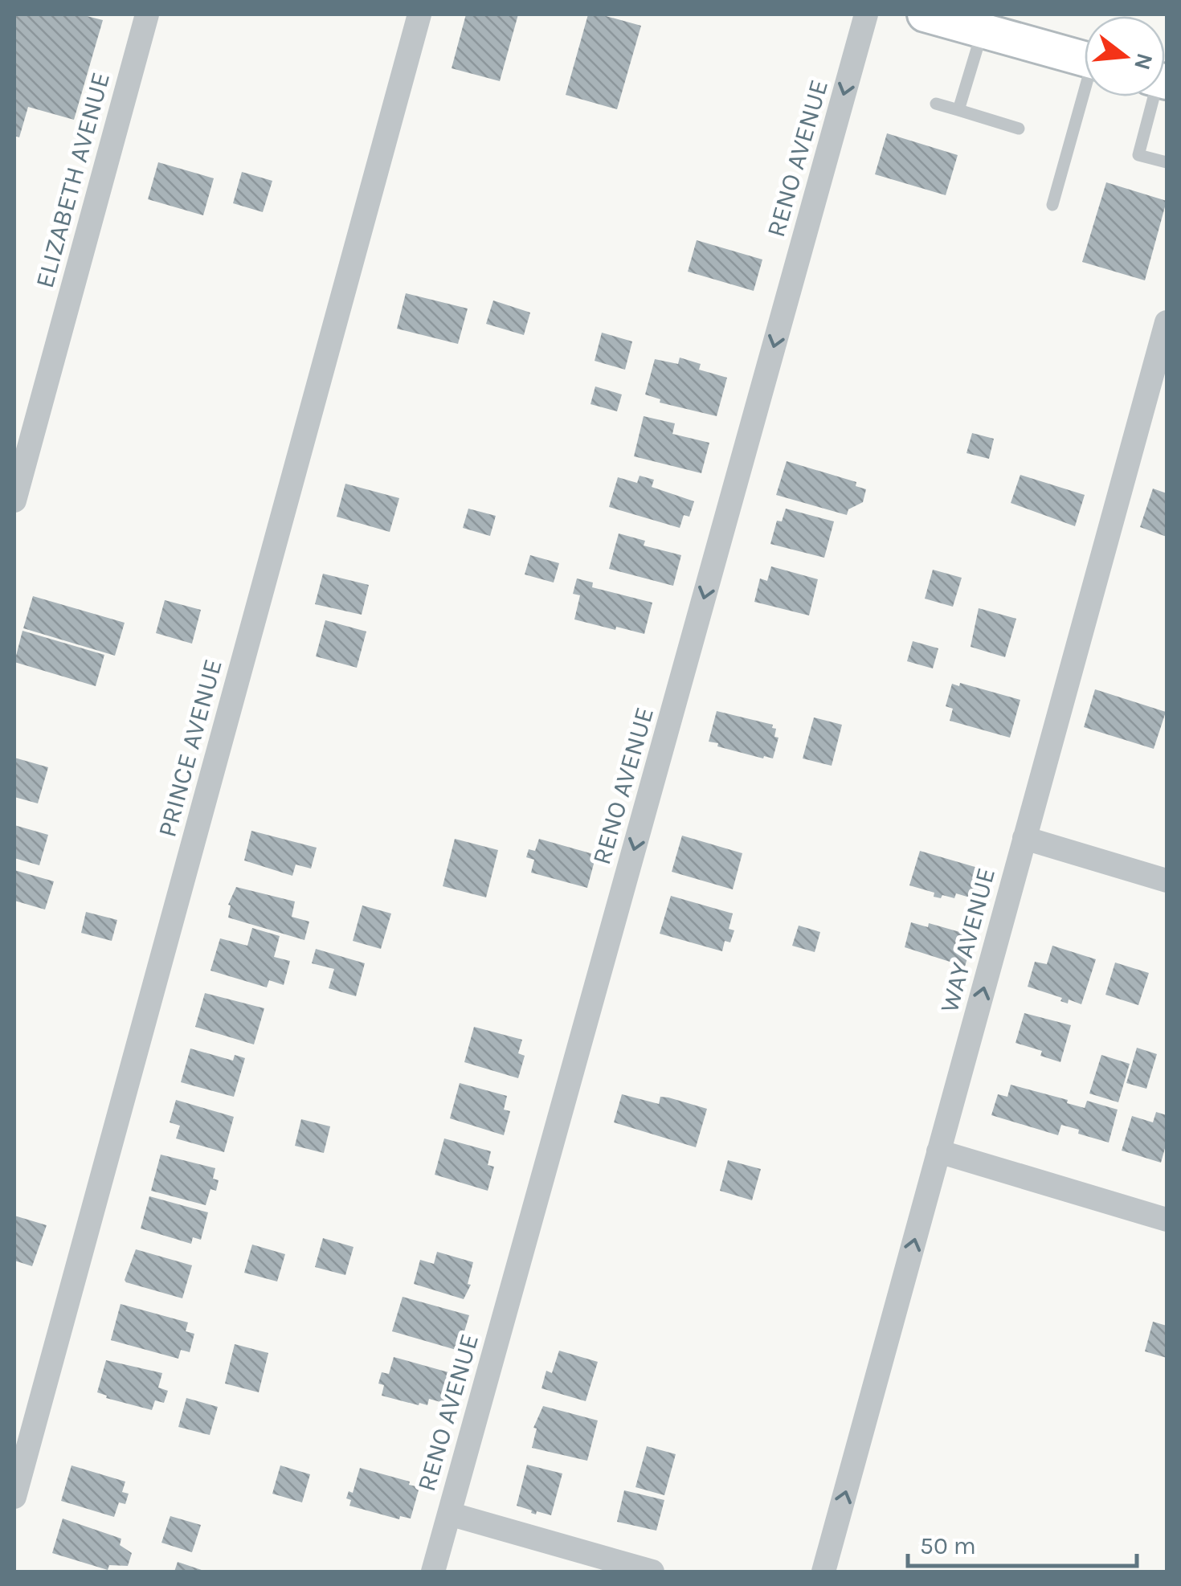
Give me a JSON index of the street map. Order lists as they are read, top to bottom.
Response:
{
  "streets": {
    "street": [
      "RENO AVENUE",
      "ELIZABETH AVENUE",
      "PRINCE AVENUE",
      "WAY AVENUE"
    ]
  },
  "one_way": ["RENO AVENUE", "WAY AVENUE"],
  "scale_bar": "50 m",
  "north": "right"
}
